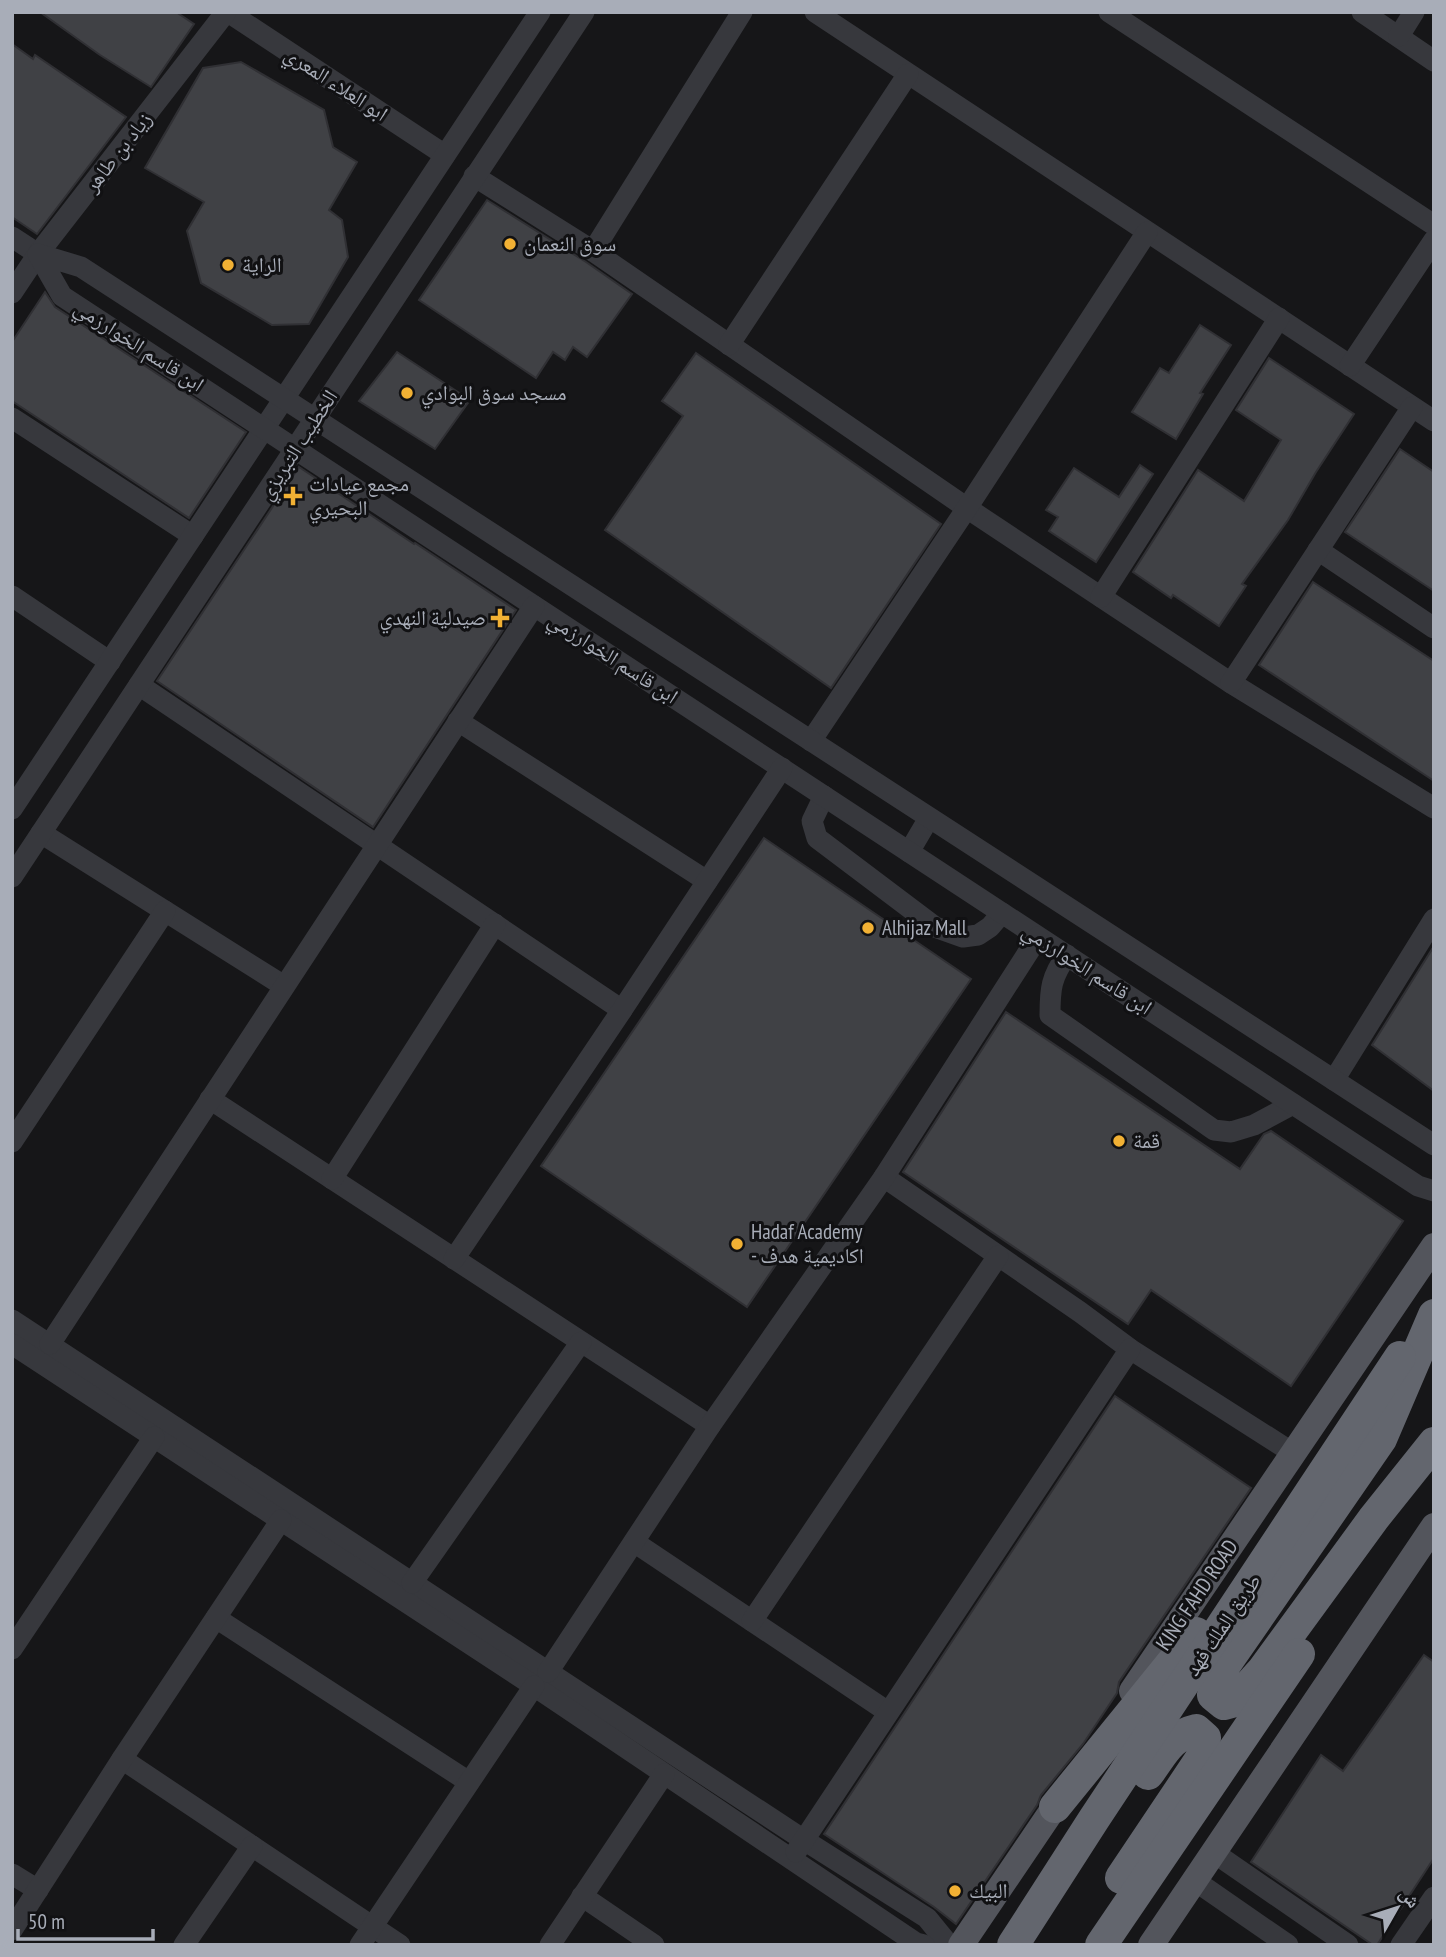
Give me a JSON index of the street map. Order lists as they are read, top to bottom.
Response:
{
  "streets": {
    "highway": ["طريق الملك فهد"],
    "main road": ["KING FAHD ROAD"],
    "street": [
      "ابو العلاء المعري",
      "زياد بن طاهر",
      "ابن قاسم الخوارزمي",
      "الخطيب التبريزي"
    ]
  },
  "crossings": [
    ["ابو العلاء المعري", "زياد بن طاهر"],
    ["ابو العلاء المعري", "الخطيب التبريزي"],
    ["زياد بن طاهر", "ابن قاسم الخوارزمي"],
    ["ابن قاسم الخوارزمي", "الخطيب التبريزي"]
  ],
  "places": {
    "other": [
      "سوق النعمان",
      "الراية",
      "مسجد سوق البوادي",
      "Alhijaz Mall",
      "قمة",
      "Hadaf Academy - اكاديمية هدف",
      "البيك"
    ],
    "health": ["مجمع عيادات البحيري", "صيدلية النهدي"]
  },
  "scale_bar": "50 m",
  "north": "top right"
}
